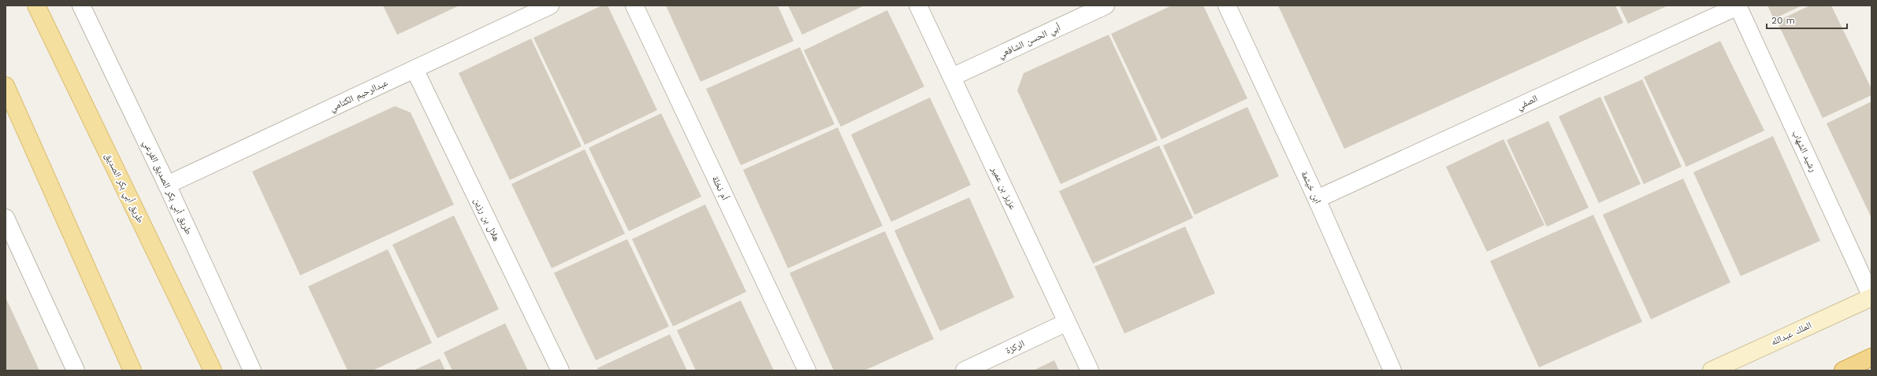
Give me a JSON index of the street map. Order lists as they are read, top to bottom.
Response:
{
  "streets": {
    "main road": ["طريق أبي بكر الصديق", "الملك عبدالله"],
    "street": [
      "أبي الحسن الشافعي",
      "عبدالرحيم الكتامي",
      "الصفي",
      "رشيد الشهاب",
      "طريق أبي بكر الصديق الفرعي",
      "ابن خيثمة",
      "أم نخلة",
      "عزيز بن عمير",
      "هلال بن رزين",
      "الركزة"
    ]
  },
  "crossings": [
    ["أبي الحسن الشافعي", "عزيز بن عمير"],
    ["عبدالرحيم الكتامي", "طريق أبي بكر الصديق الفرعي"],
    ["عبدالرحيم الكتامي", "هلال بن رزين"],
    ["الصفي", "رشيد الشهاب"],
    ["الصفي", "ابن خيثمة"],
    ["رشيد الشهاب", "الملك عبدالله"],
    ["عزيز بن عمير", "الركزة"]
  ],
  "scale_bar": "20 m"
}
